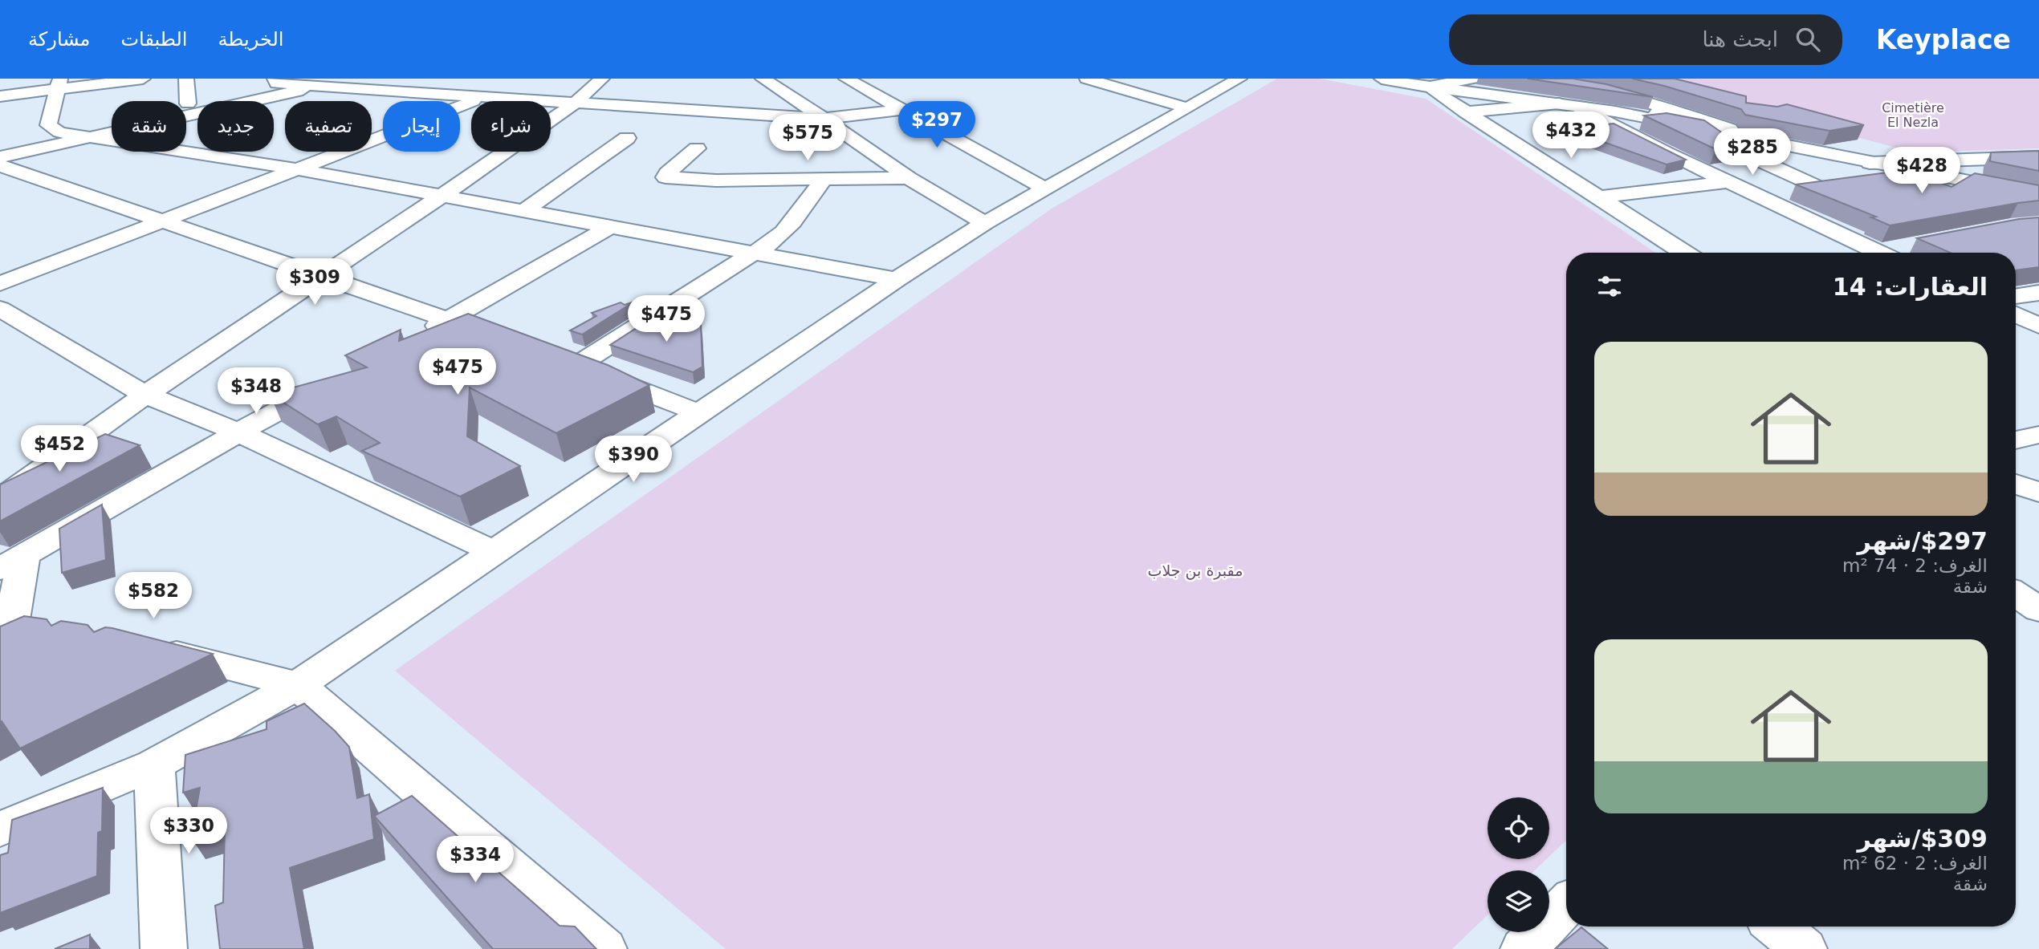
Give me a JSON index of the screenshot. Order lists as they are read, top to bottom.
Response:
{
  "parks": ["Cimetière El Nezla", "مقبرة بن جلاب"],
  "page": {
    "header": "Keyplace",
    "search": "ابحث هنا",
    "nav": ["الخريطة", "الطبقات", "مشاركة"],
    "price": [
      "$297",
      "$432",
      "$575",
      "$285",
      "$428",
      "$309",
      "$475",
      "$475",
      "$348",
      "$452",
      "$390",
      "$582",
      "$330",
      "$334"
    ],
    "chip": [
      "شراء",
      "إيجار",
      "تصفية",
      "جديد",
      "شقة"
    ],
    "heading": "العقارات: 14",
    "list": [
      {
        "name": "$297/شهر",
        "note": "الغرف: 2 · 74 m² · شقة"
      },
      {
        "name": "$309/شهر",
        "note": "الغرف: 2 · 62 m² · شقة"
      }
    ]
  }
}
